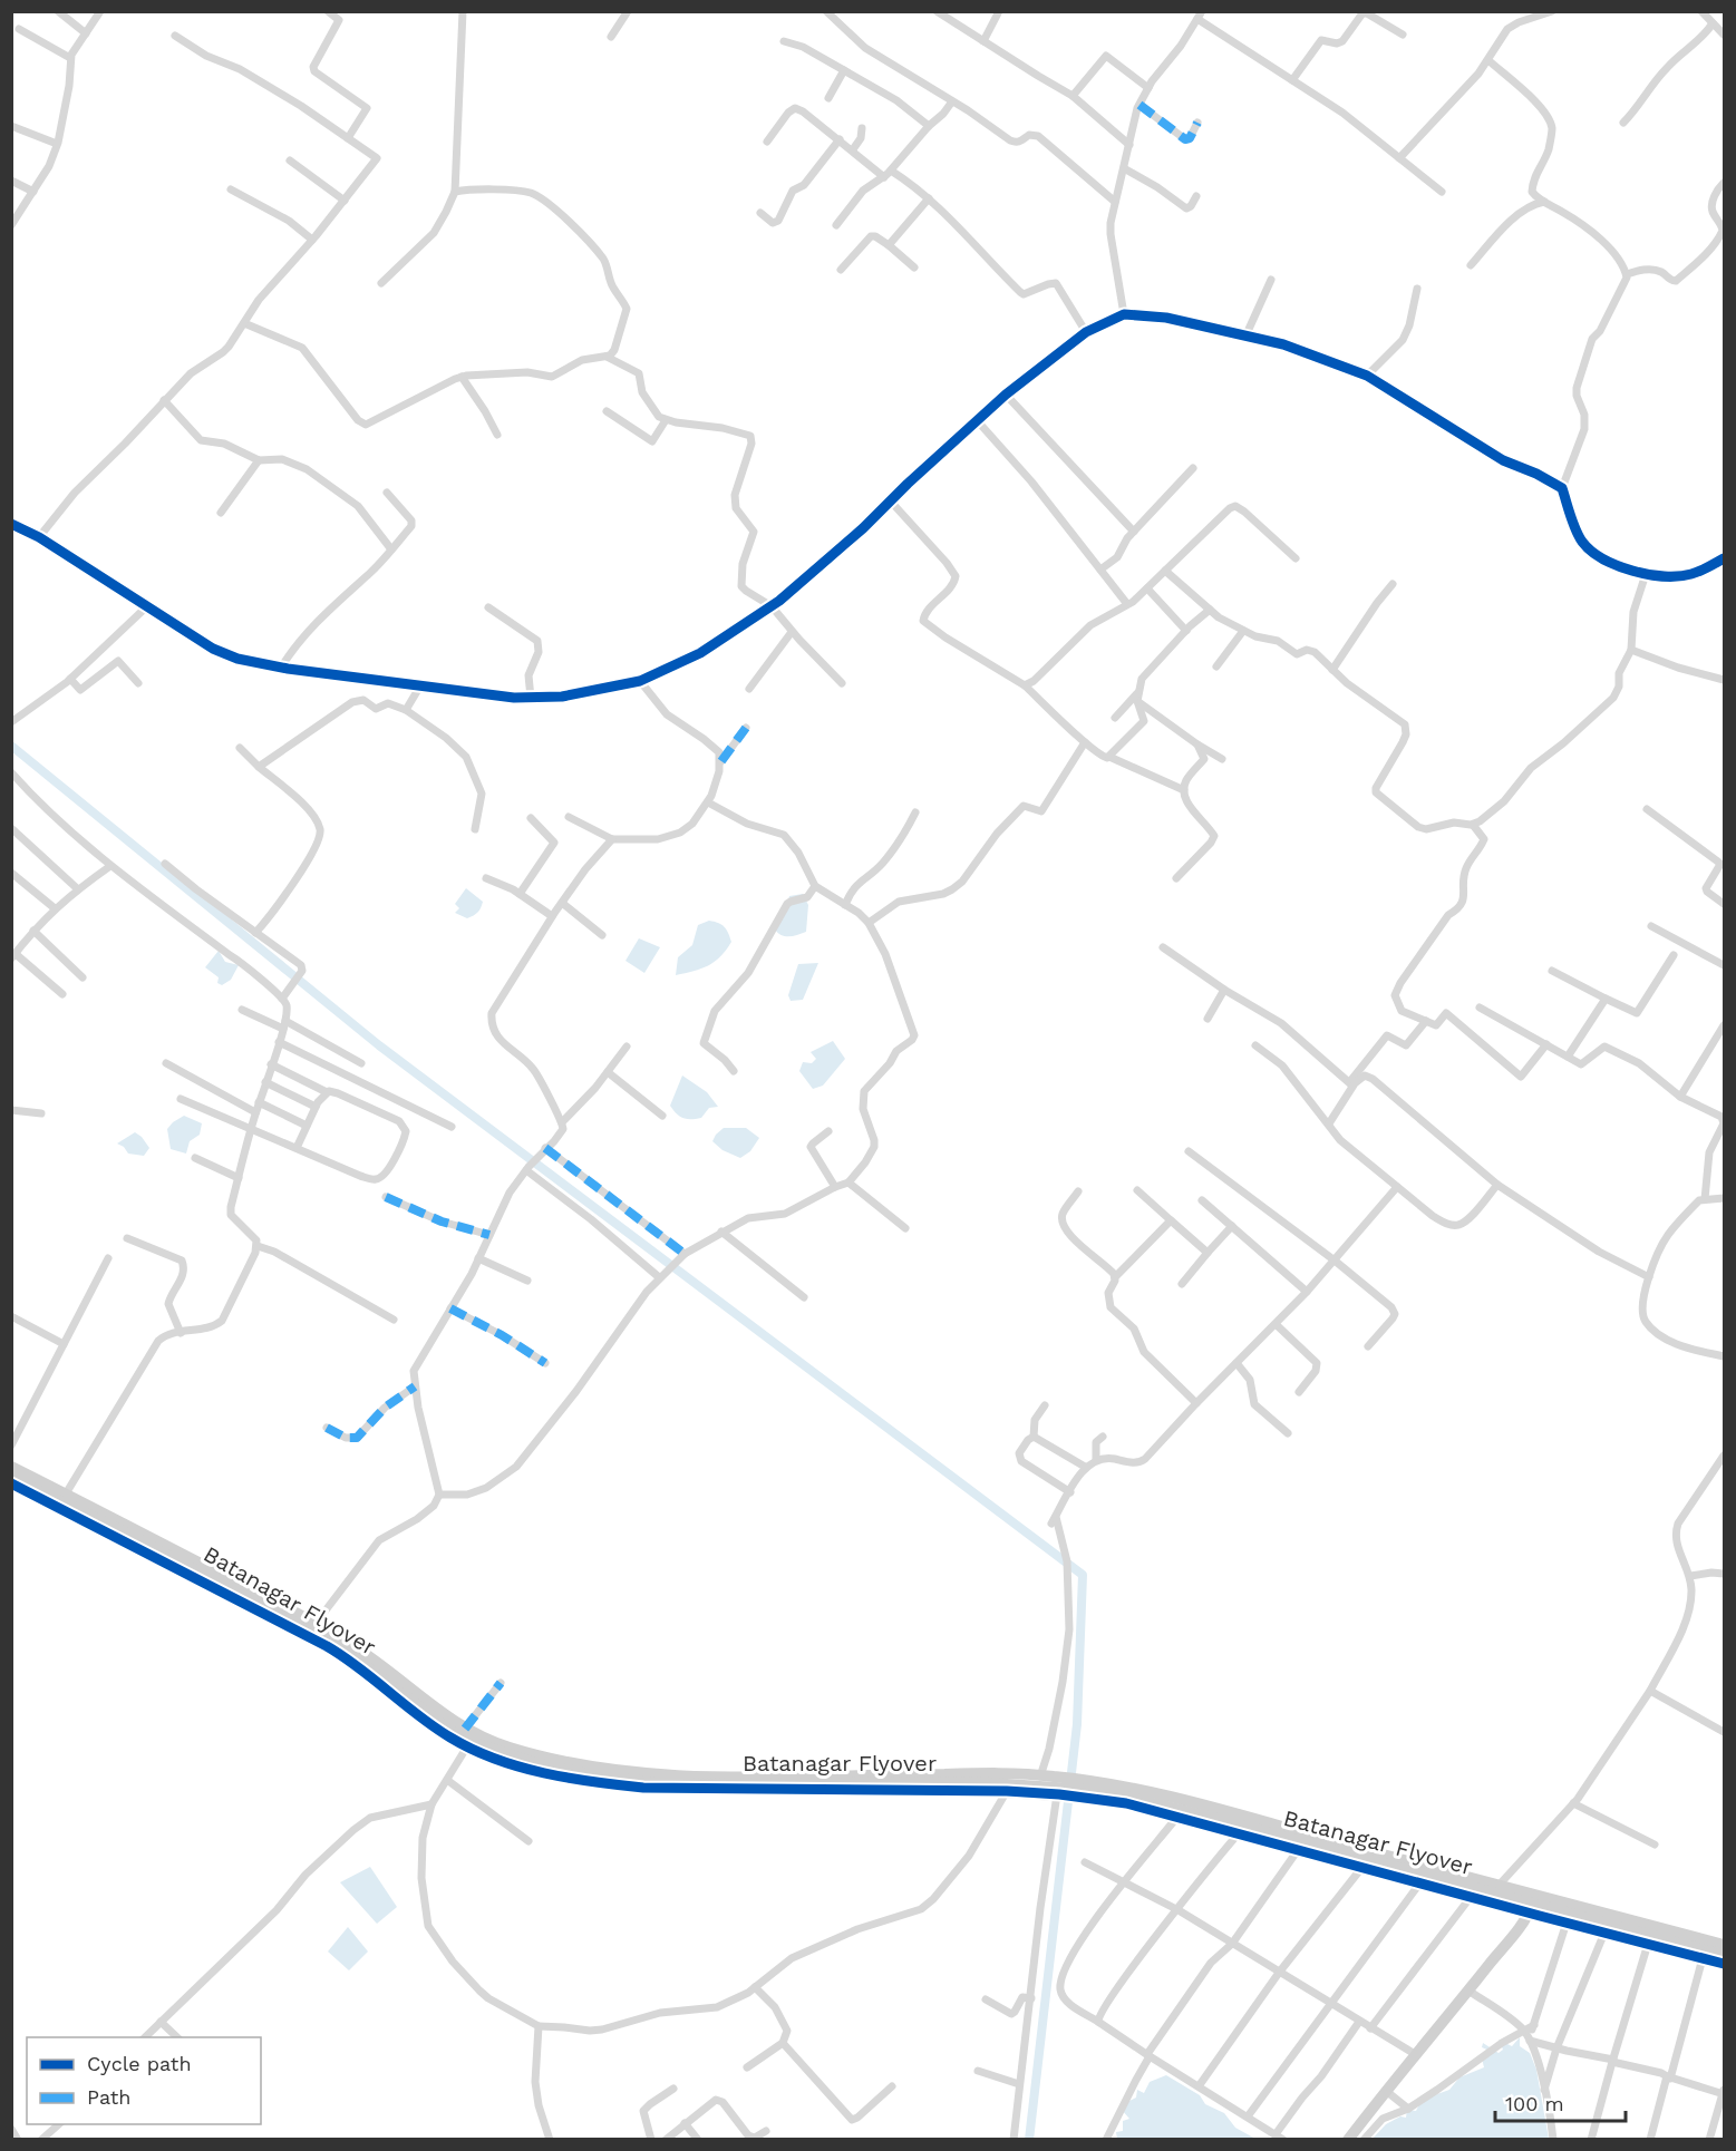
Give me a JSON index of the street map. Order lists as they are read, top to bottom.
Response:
{
  "streets": {
    "street": ["Batanagar Flyover"]
  },
  "legend": ["Cycle path", "Path"],
  "scale_bar": "100 m"
}
